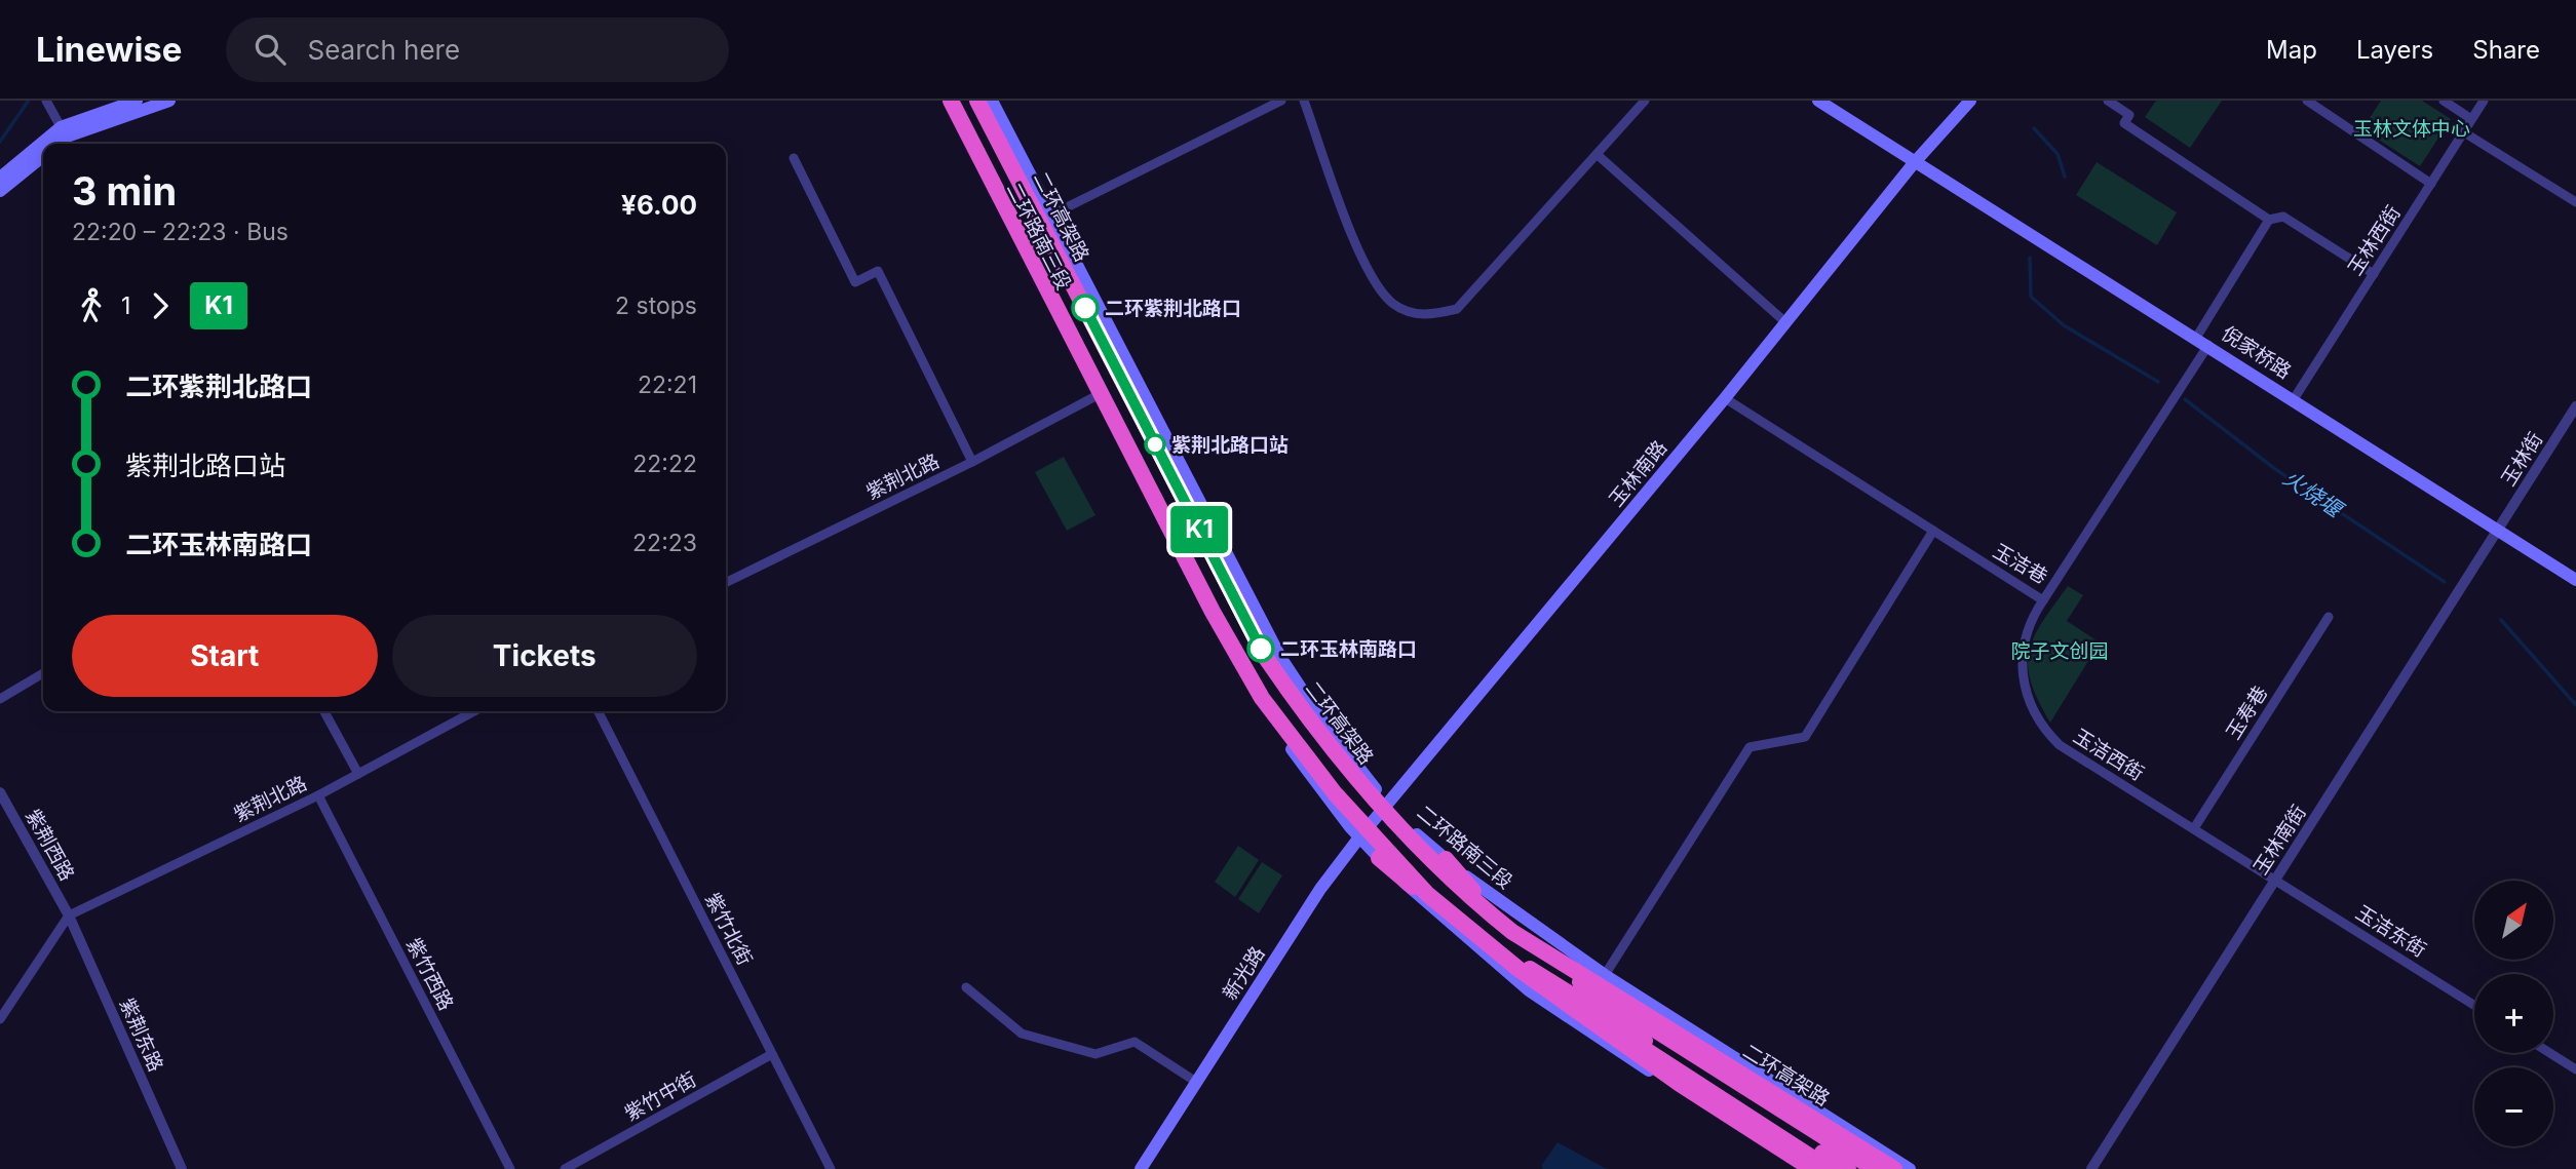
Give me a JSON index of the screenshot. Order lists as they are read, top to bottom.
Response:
{
  "streets": {
    "highway": ["二环高架路"],
    "main road": [
      "二环路南三段",
      "倪家桥路",
      "玉林南路",
      "新光路"
    ],
    "street": [
      "玉林西街",
      "玉林街",
      "紫荆北路",
      "玉洁巷",
      "玉寿巷",
      "玉洁西街",
      "玉林南街",
      "紫荆西路",
      "紫竹北街",
      "玉洁东街",
      "紫竹西路",
      "紫荆东路",
      "紫竹中街"
    ]
  },
  "crossings": [
    ["二环路南三段", "玉林南路"],
    ["二环路南三段", "紫荆北路"],
    ["二环路南三段", "新光路"],
    ["玉林西街", "倪家桥路"],
    ["倪家桥路", "玉林街"],
    ["倪家桥路", "玉林南路"],
    ["倪家桥路", "玉洁巷"],
    ["倪家桥路", "玉林南街"],
    ["玉林街", "玉林南街"],
    ["玉林南路", "玉洁巷"],
    ["玉林南路", "新光路"],
    ["紫荆北路", "紫荆西路"],
    ["紫荆北路", "紫竹西路"],
    ["紫荆北路", "紫荆东路"],
    ["玉洁巷", "玉洁西街"],
    ["玉寿巷", "玉洁西街"],
    ["玉洁西街", "玉林南街"],
    ["玉洁西街", "玉洁东街"],
    ["玉林南街", "玉洁东街"],
    ["紫荆西路", "紫荆东路"],
    ["紫竹北街", "紫竹中街"]
  ],
  "water": ["火烧堰"],
  "parks": ["玉林文体中心", "院子文创园"],
  "places": ["二环紫荆北路口", "紫荆北路口站", "二环玉林南路口"],
  "lines": ["bus line K1"],
  "north": "top right",
  "page": {
    "header": "Linewise",
    "search": "Search here",
    "nav": ["Map", "Layers", "Share"],
    "on_map": "K1",
    "heading": ["3 min", "22:20 – 22:23 · Bus", "¥6.00"],
    "legs": ["1", "K1", "2 stops"],
    "list": [
      {
        "name": "二环紫荆北路口",
        "value": "22:21"
      },
      {
        "name": "紫荆北路口站",
        "value": "22:22"
      },
      {
        "name": "二环玉林南路口",
        "value": "22:23"
      }
    ],
    "buttons": ["Start", "Tickets"],
    "map_buttons": ["+", "−"]
  }
}
